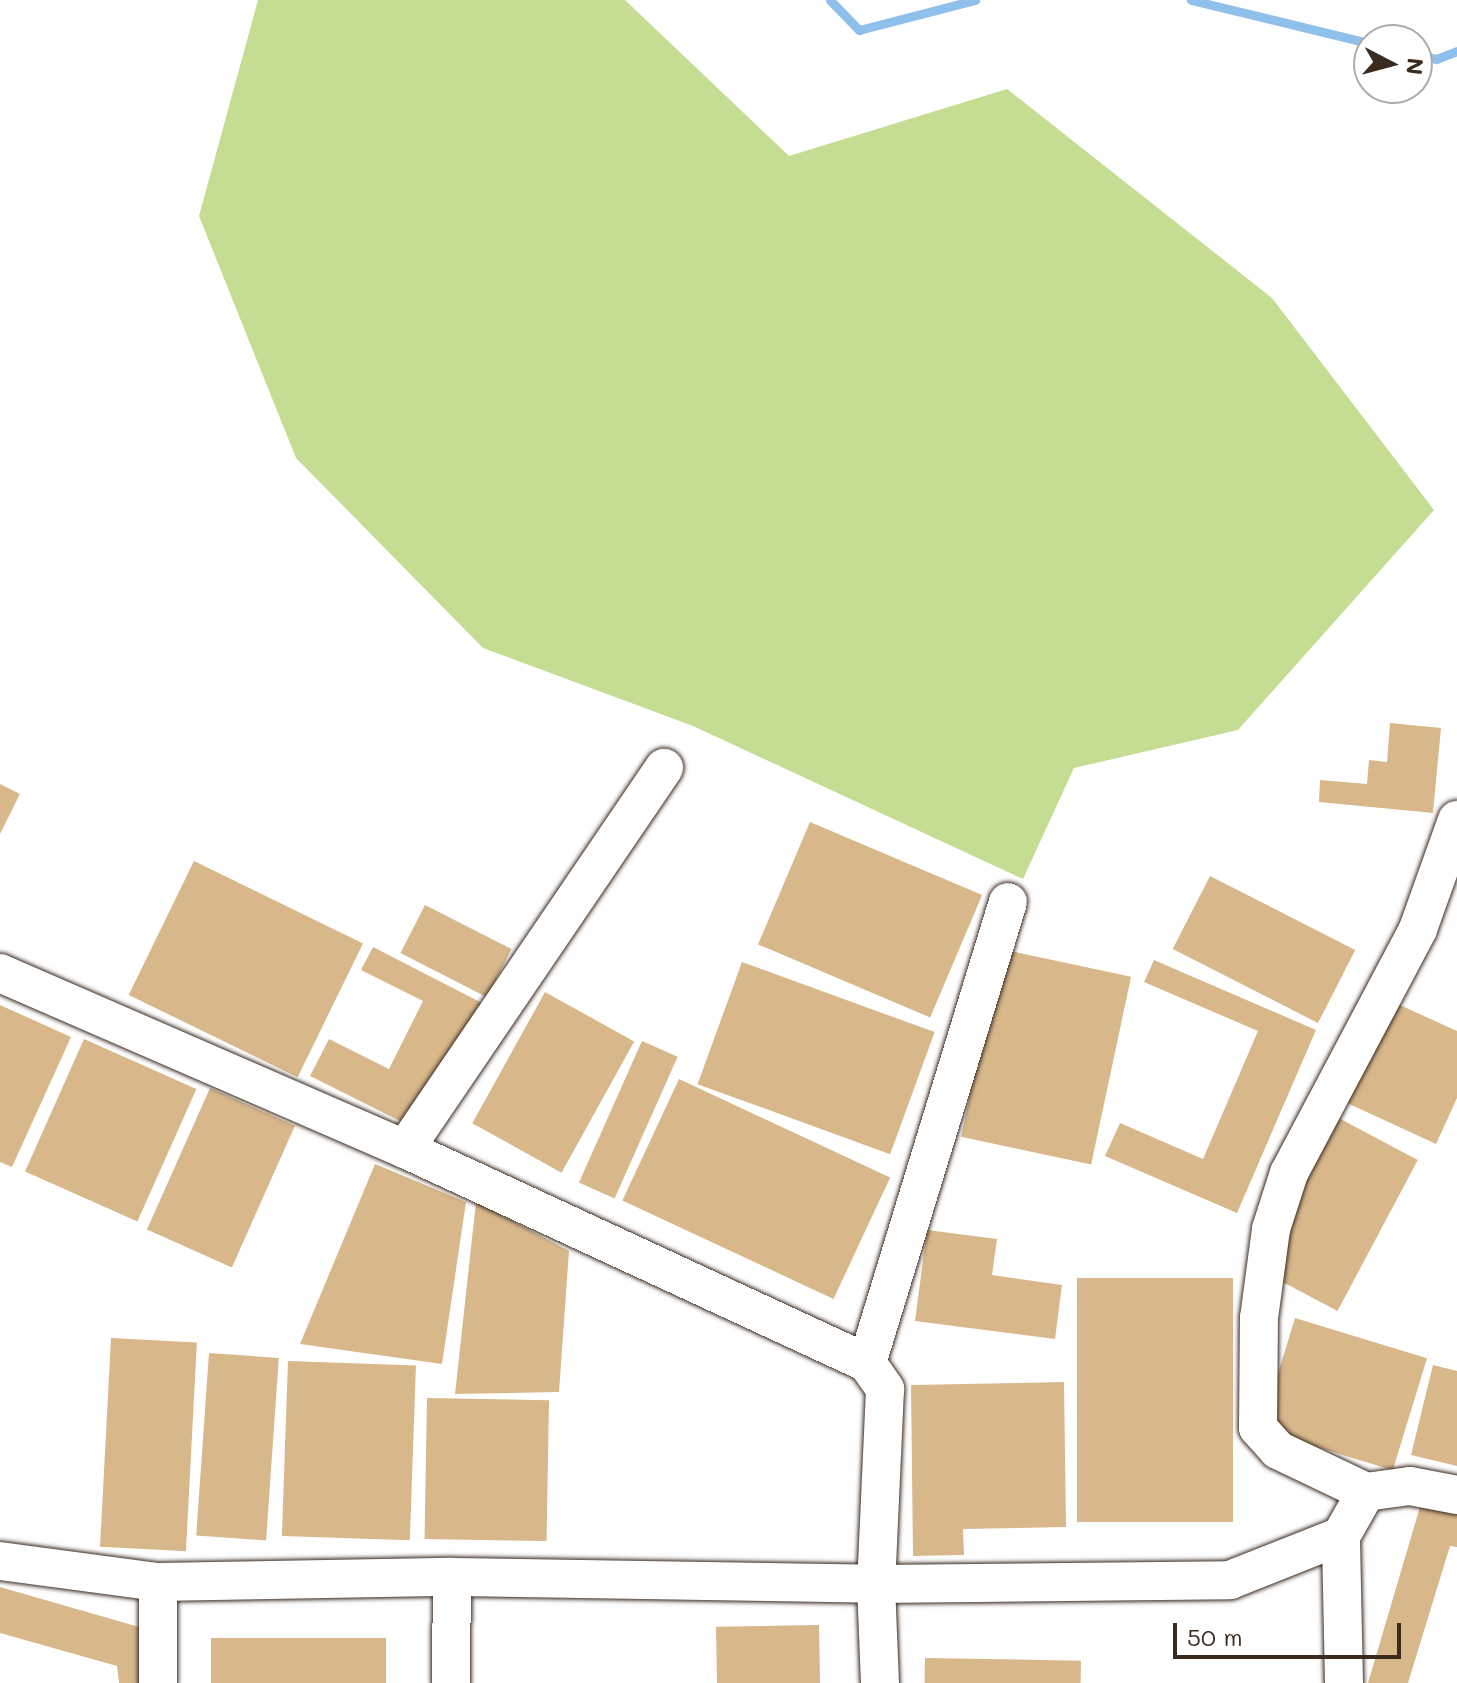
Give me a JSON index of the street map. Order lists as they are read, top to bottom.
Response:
{
  "scale_bar": "50 m",
  "north": "right"
}
